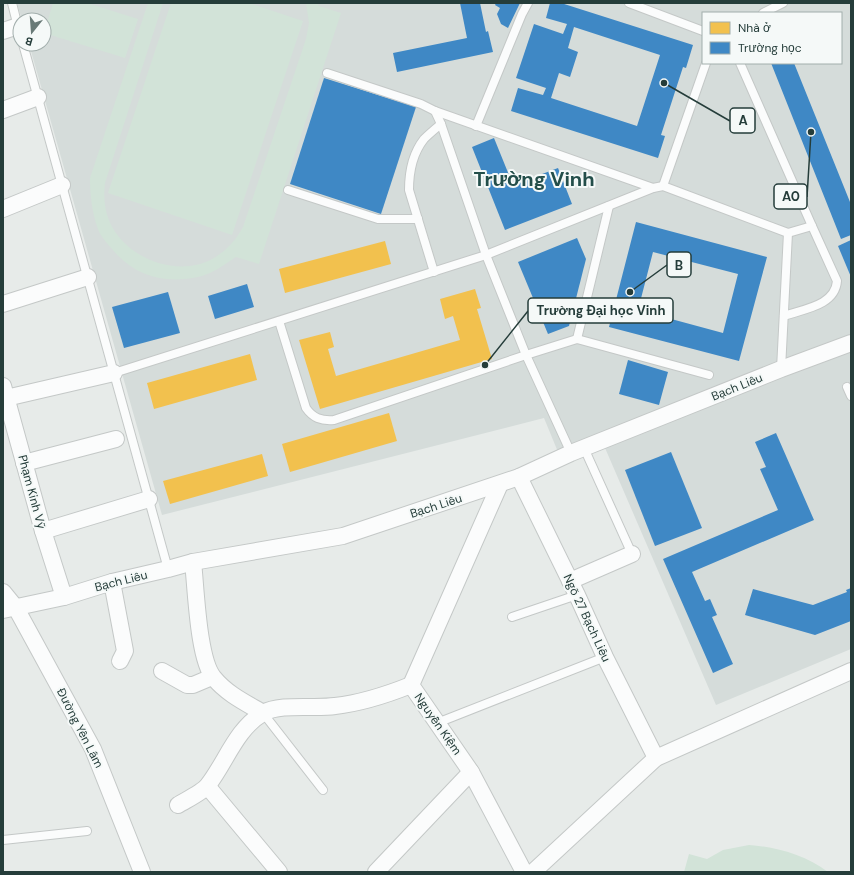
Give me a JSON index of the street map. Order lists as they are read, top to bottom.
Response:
{
  "streets": {
    "street": [
      "Bạch Liêu",
      "Phạm Kinh Vỹ",
      "Ngõ 27 Bạch Liêu",
      "Nguyễn Kiệm",
      "Đường Yên Lâm"
    ]
  },
  "crossings": [
    ["Bạch Liêu", "Phạm Kinh Vỹ"],
    ["Bạch Liêu", "Ngõ 27 Bạch Liêu"],
    ["Bạch Liêu", "Nguyễn Kiệm"],
    ["Bạch Liêu", "Đường Yên Lâm"]
  ],
  "districts": ["Trường Vinh"],
  "places": [
    "A",
    "A0",
    "B",
    "Trường Đại học Vinh"
  ],
  "legend": ["Nhà ở", "Trường học"],
  "north": "bottom"
}
